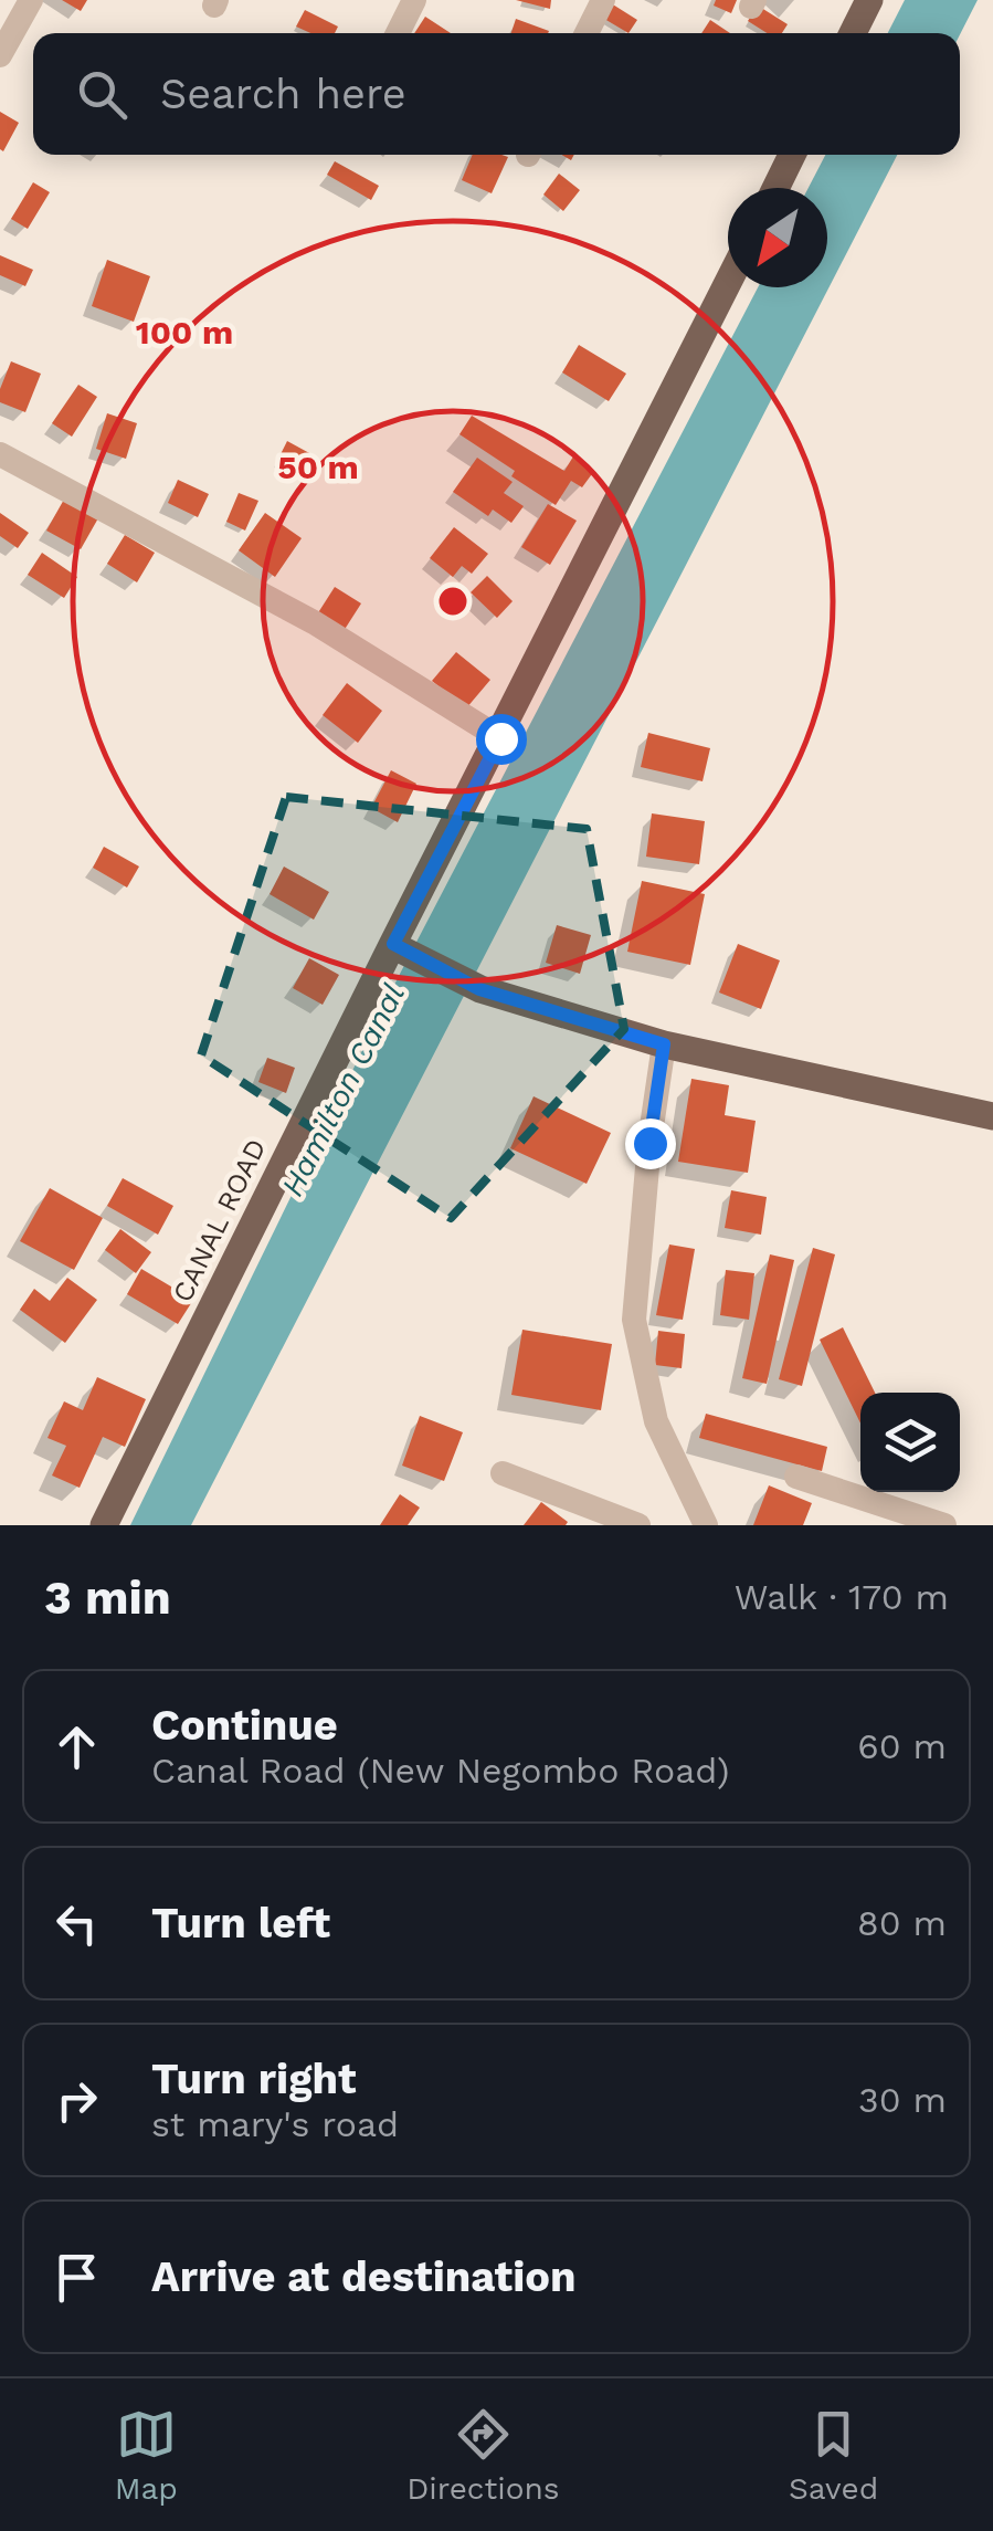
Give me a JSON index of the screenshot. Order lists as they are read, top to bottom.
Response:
{
  "streets": {
    "main road": ["CANAL ROAD"]
  },
  "water": ["Hamilton Canal"],
  "north": "bottom left",
  "page": {
    "search": "Search here",
    "heading": ["3 min", "Walk · 170 m"],
    "list": [
      ["Continue", "Canal Road (New Negombo Road)", "60 m"],
      ["Turn left", "80 m"],
      ["Turn right", "st mary's road", "30 m"],
      "Arrive at destination"
    ],
    "nav": ["Map", "Directions", "Saved"]
  },
  "rings": ["100 m", "50 m"]
}
